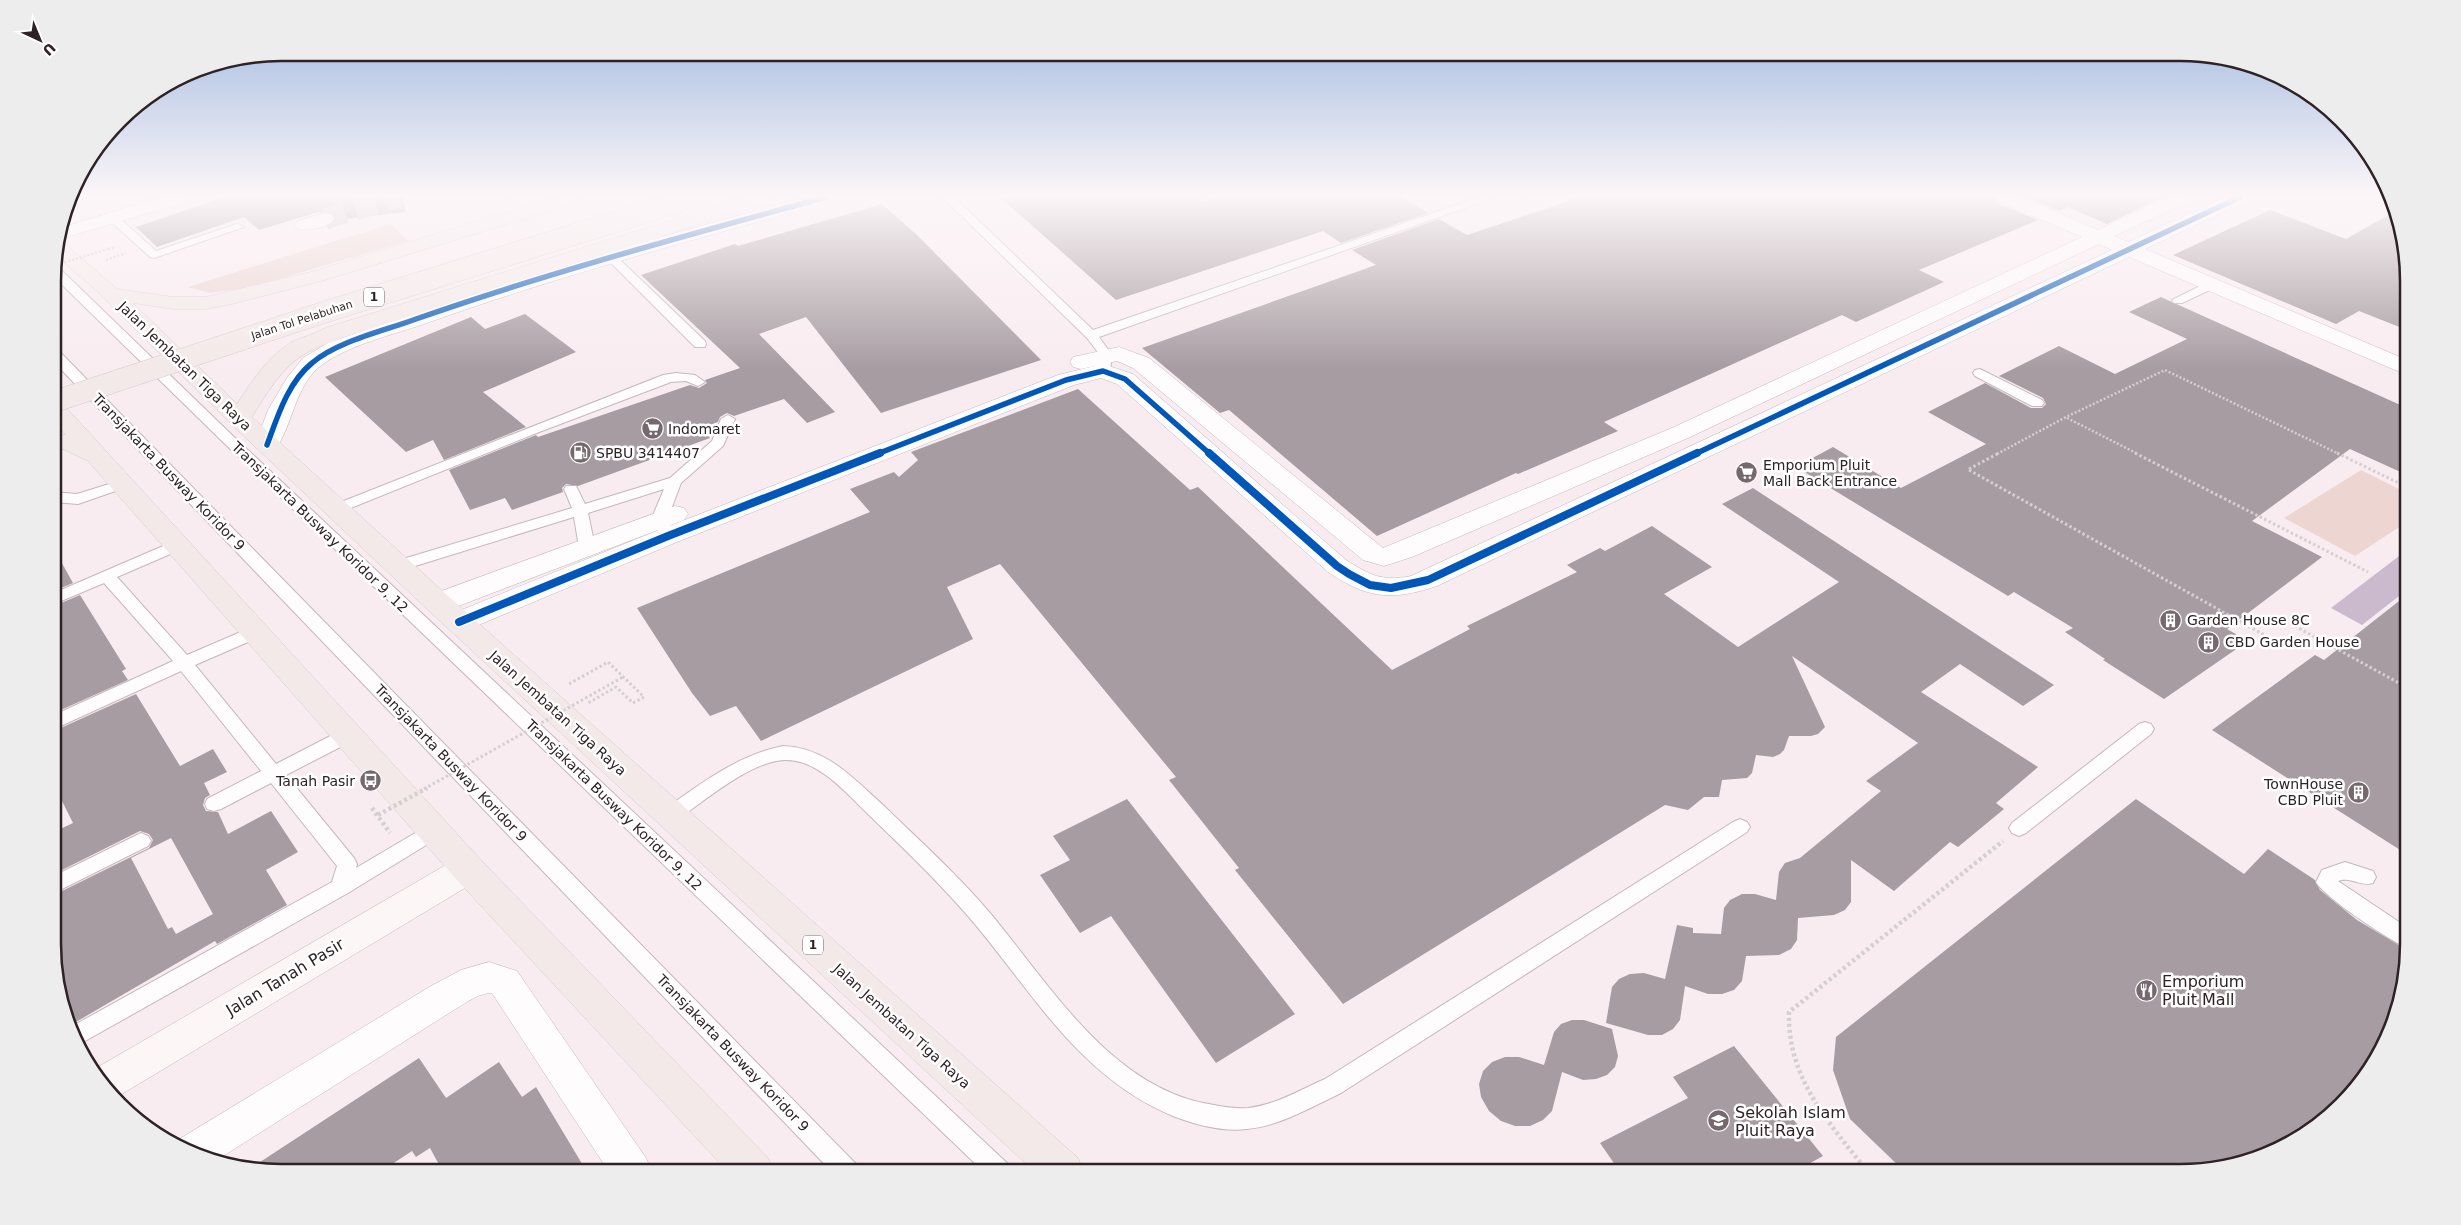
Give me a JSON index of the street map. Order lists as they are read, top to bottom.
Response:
{
  "streets": {
    "highway": ["1", "Jalan Tol Pelabuhan", "Jalan Jembatan Tiga Raya"],
    "street": ["Jalan Tanah Pasir"],
    "lane": ["Transjakarta Busway Koridor 9", "Transjakarta Busway Koridor 9, 12"]
  },
  "crossings": [
    ["Jalan Jembatan Tiga Raya", "Transjakarta Busway Koridor 9, 12"]
  ],
  "places": {
    "supermarket": ["Indomaret", "Emporium Pluit Mall Back Entrance"],
    "fuel station": ["SPBU 3414407"],
    "building": ["Garden House 8C", "CBD Garden House", "TownHouse CBD Pluit"],
    "bus stop": ["Tanah Pasir"],
    "restaurant": ["Emporium Pluit Mall"],
    "school or university": ["Sekolah Islam Pluit Raya"]
  },
  "north": "bottom right"
}
